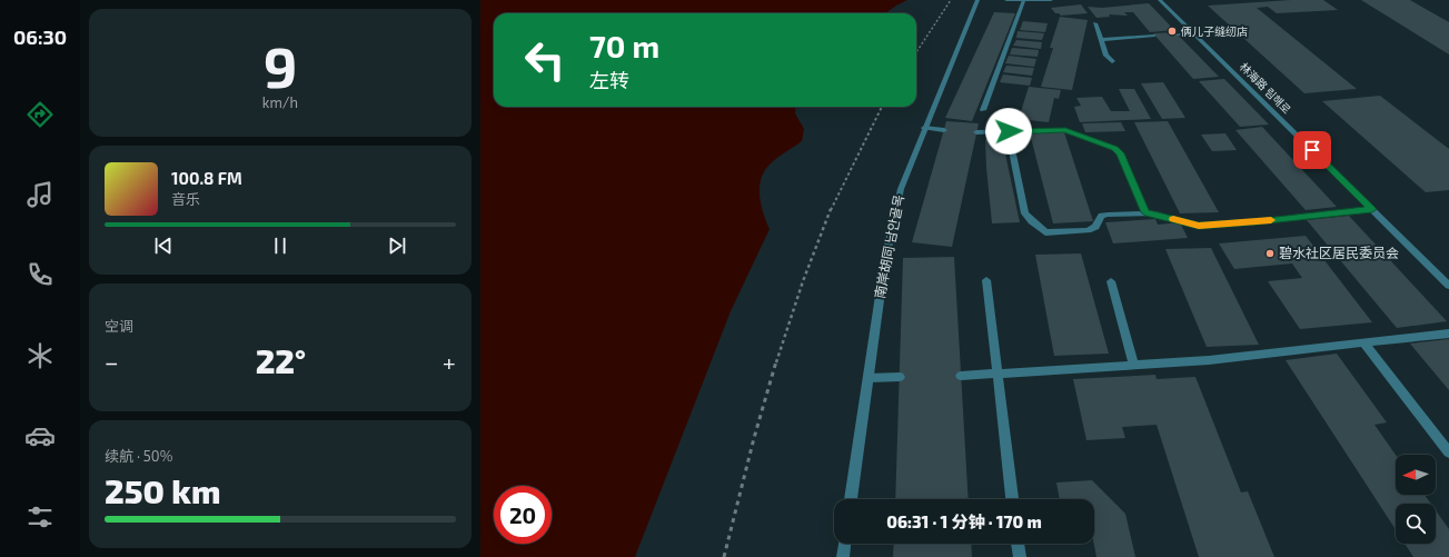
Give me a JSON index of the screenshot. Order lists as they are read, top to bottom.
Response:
{
  "streets": {
    "street": ["林海路 림해로", "南岸胡同 남안골목"]
  },
  "places": ["俩儿子缝纫店", "碧水社区居民委员会"],
  "north": "left",
  "page": {
    "tabs": "06:30",
    "tile": [
      ["9", "km/h"],
      "空调",
      ["续航 · 50%", "250 km"]
    ],
    "turn": ["70 m", "左转"],
    "song": ["100.8 FM", "音乐"],
    "heat": ["−", "22°", "+"],
    "limit": "20",
    "trip": "06:31 · 1 分钟 · 170 m"
  }
}
